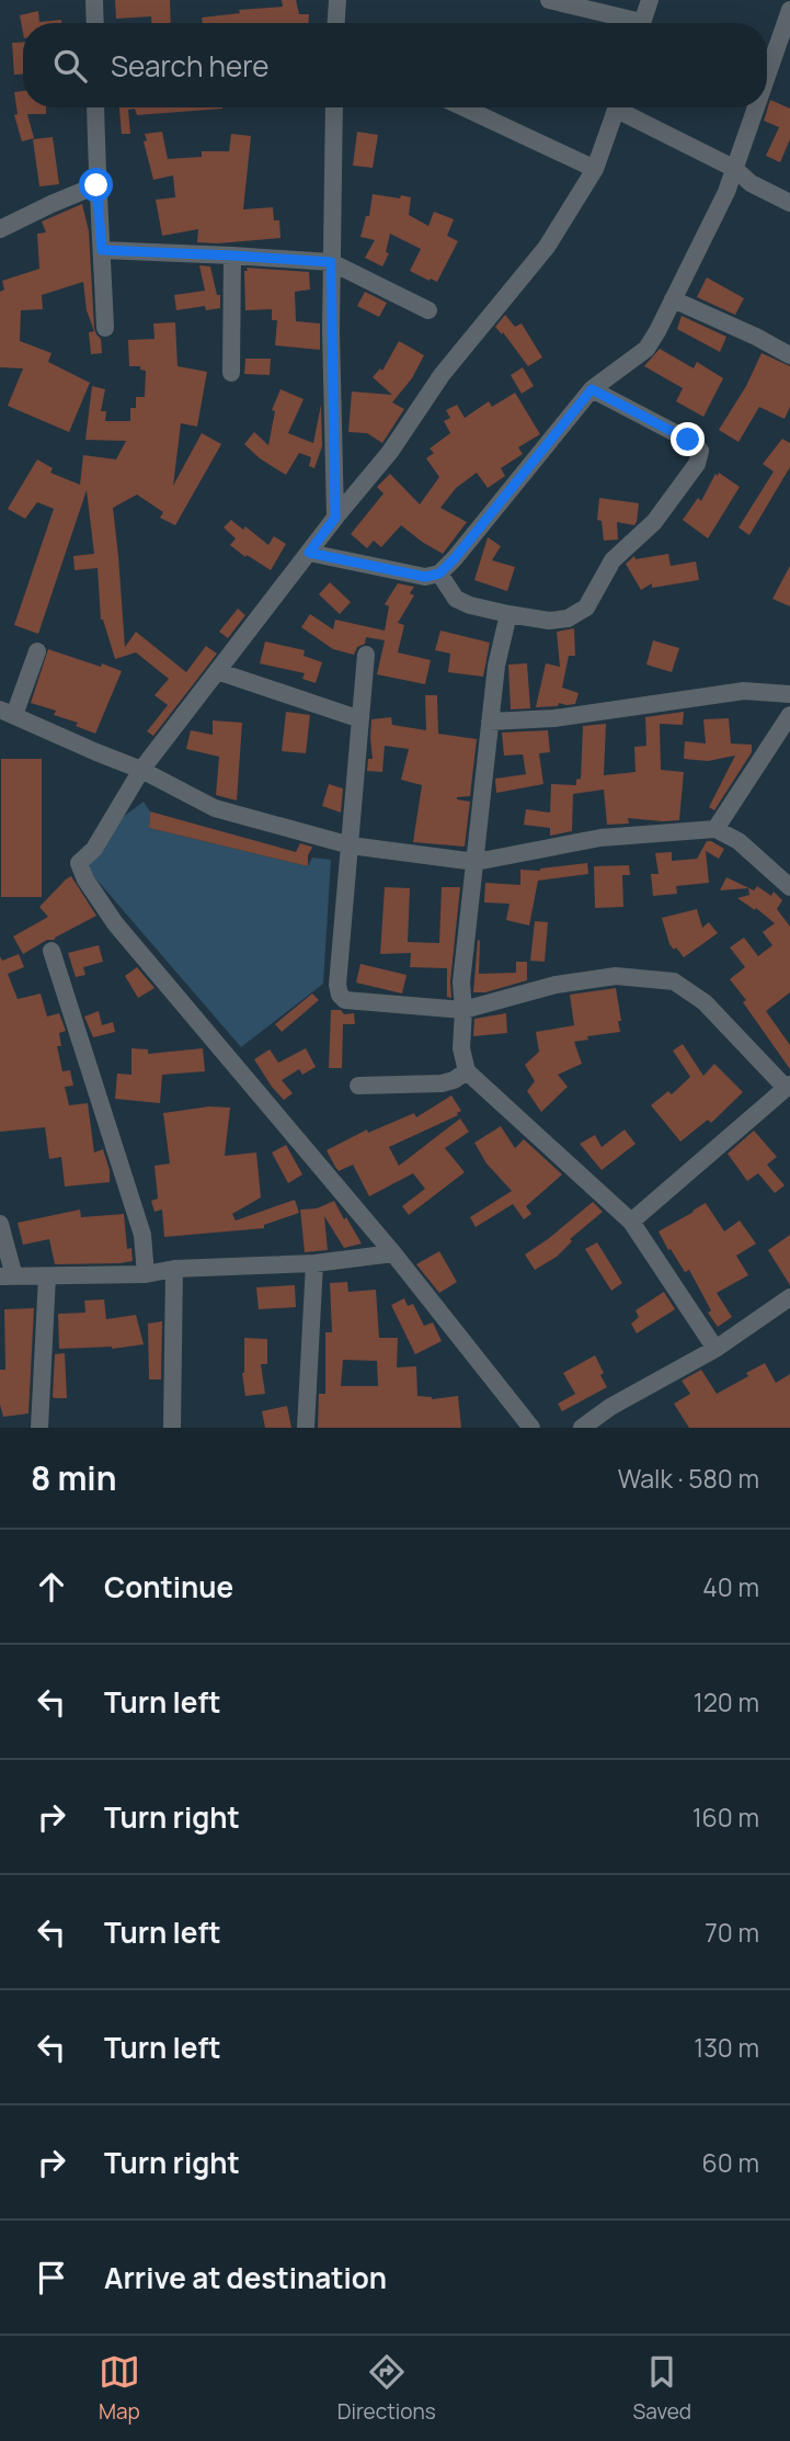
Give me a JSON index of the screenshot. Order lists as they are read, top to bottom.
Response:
{
  "page": {
    "search": "Search here",
    "heading": ["8 min", "Walk · 580 m"],
    "list": [
      ["Continue", "40 m"],
      ["Turn left", "120 m"],
      ["Turn right", "160 m"],
      ["Turn left", "70 m"],
      ["Turn left", "130 m"],
      ["Turn right", "60 m"],
      "Arrive at destination"
    ],
    "nav": ["Map", "Directions", "Saved"]
  }
}
